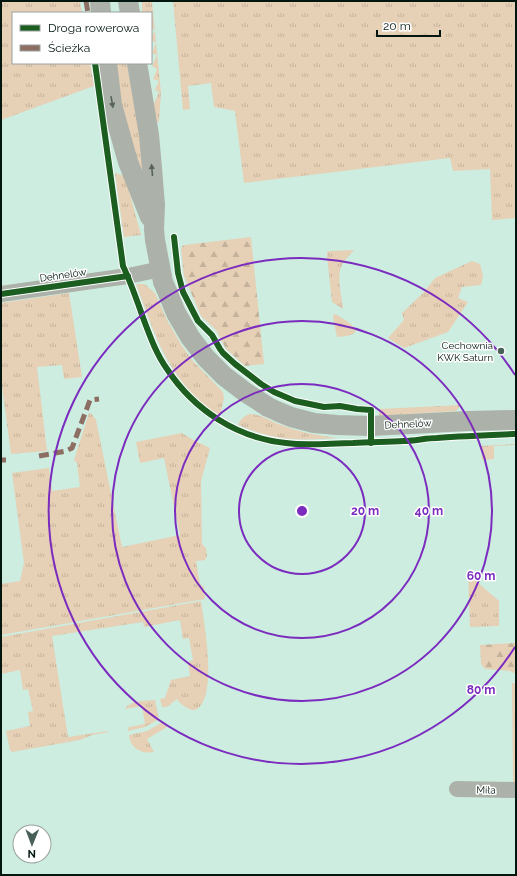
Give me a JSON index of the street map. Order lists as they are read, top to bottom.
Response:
{
  "streets": {
    "street": ["Dehnelów", "Miła"]
  },
  "places": ["Cechownia KWK Saturn"],
  "legend": ["Droga rowerowa", "Ścieżka"],
  "scale_bar": "20 m",
  "north": "bottom",
  "rings": [
    "20 m",
    "40 m",
    "60 m",
    "80 m"
  ]
}
